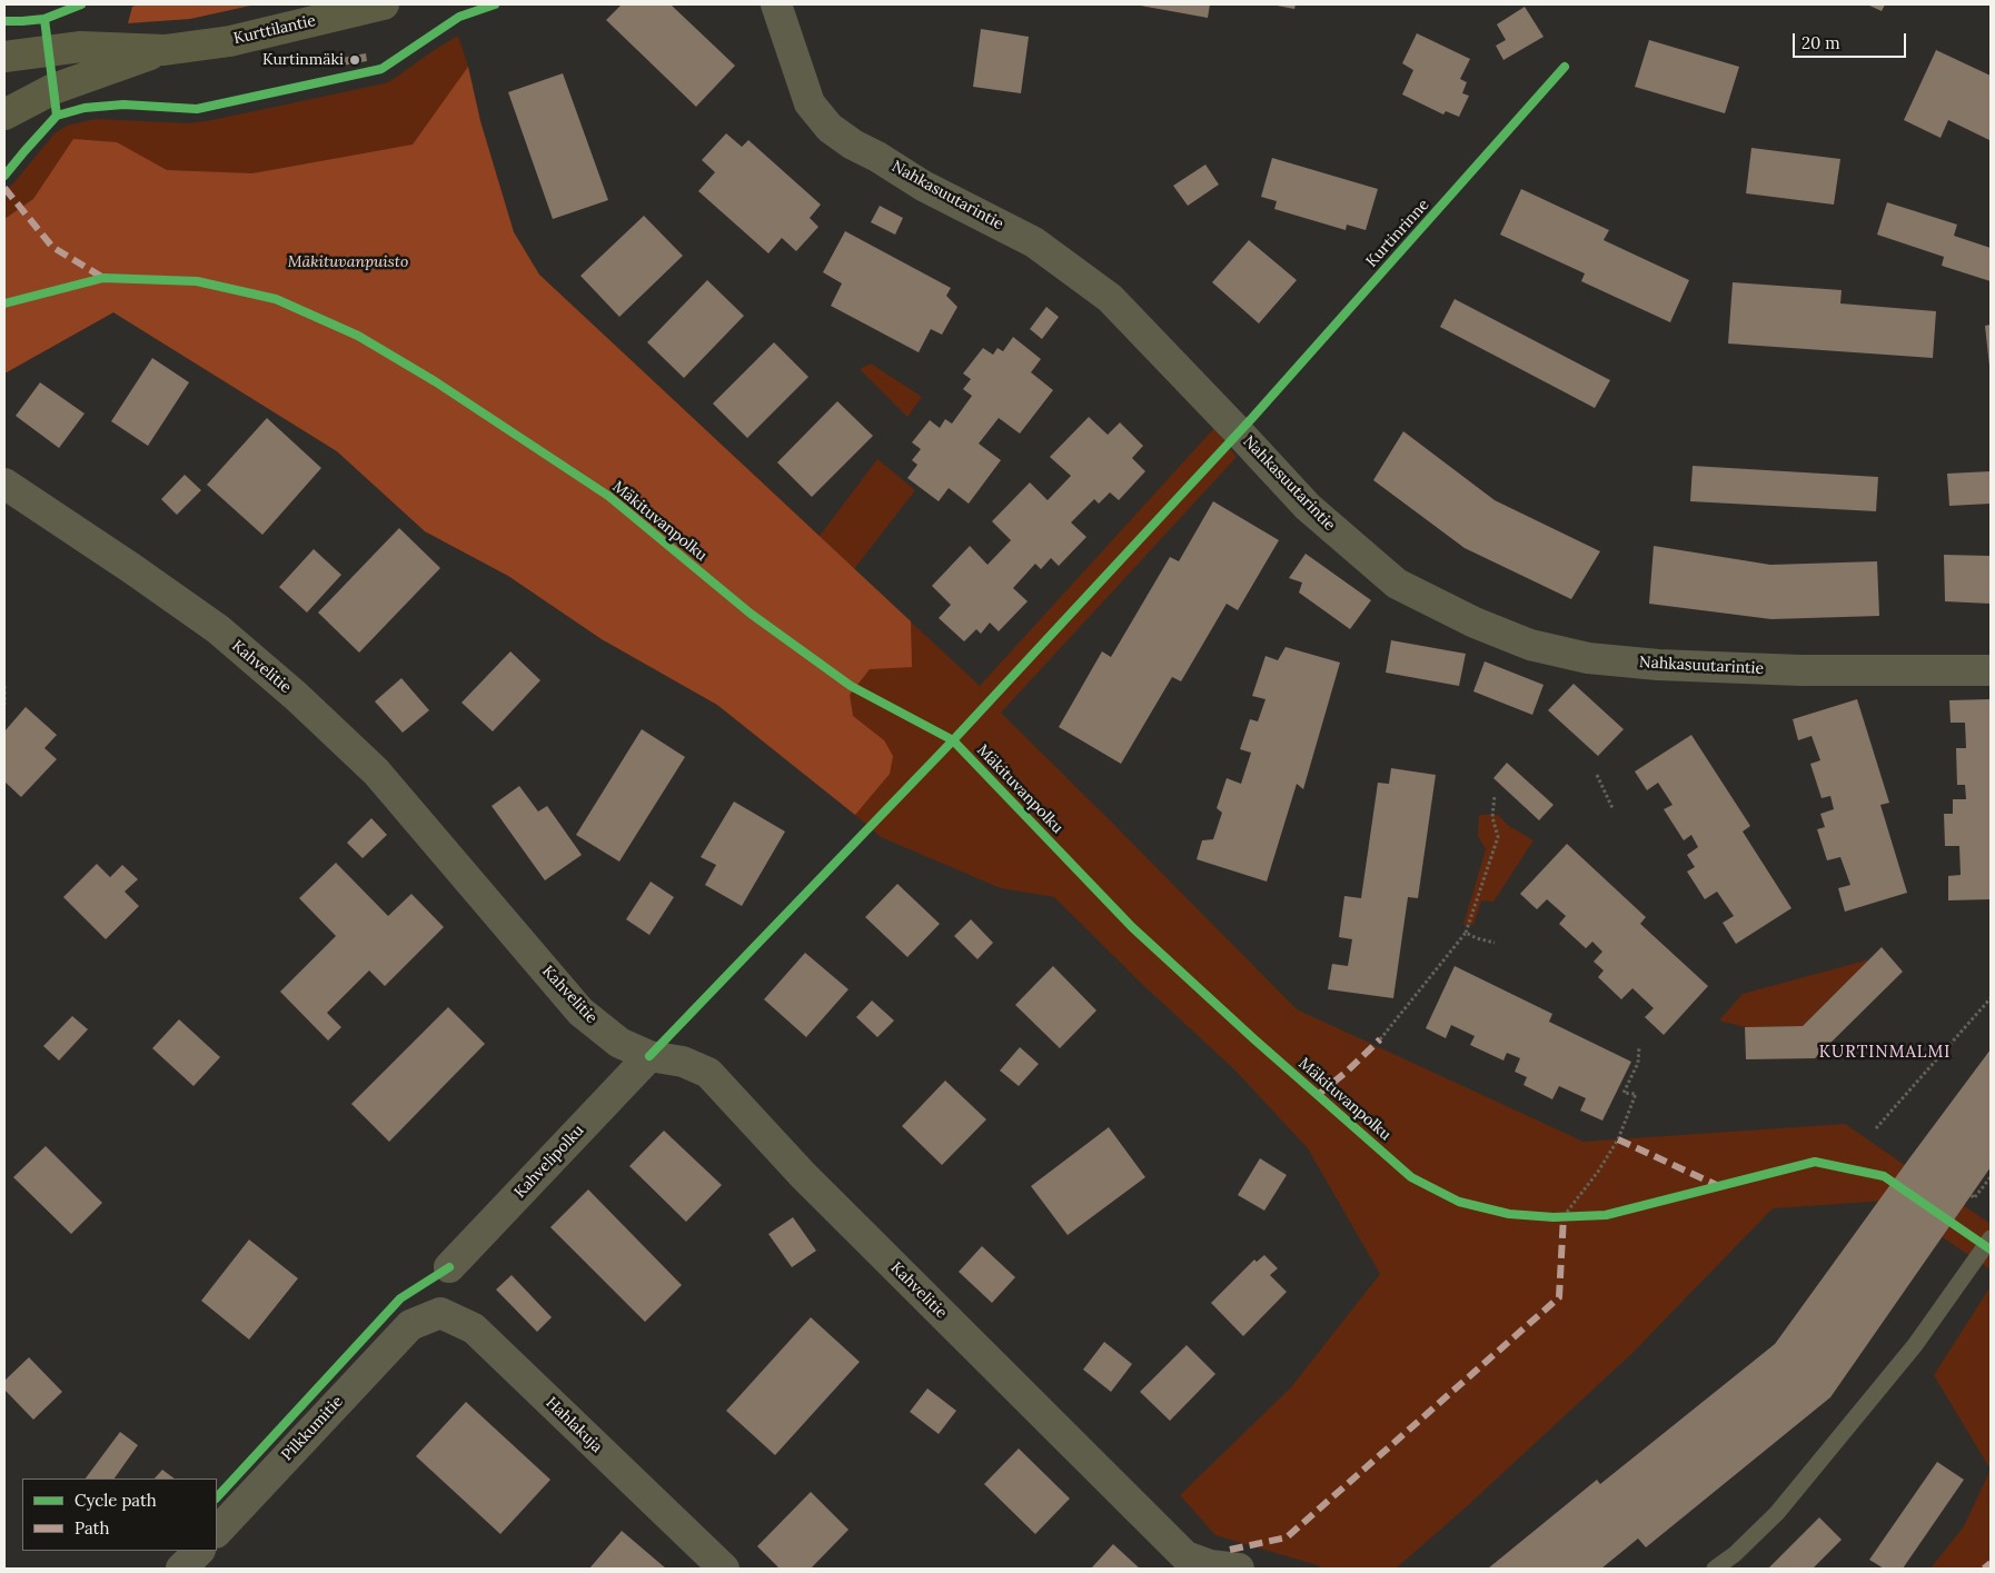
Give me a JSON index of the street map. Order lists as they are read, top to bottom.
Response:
{
  "streets": {
    "street": [
      "Kurttilantie",
      "Nahkasuutarintie",
      "Kahvelitie",
      "Kahvelipolku",
      "Hahlakuja",
      "Pilkkumitie"
    ],
    "cycle path": ["Kurtinrinne", "Mäkituvanpolku"]
  },
  "crossings": [
    ["Kahvelitie", "Kahvelipolku"],
    ["Hahlakuja", "Pilkkumitie"]
  ],
  "districts": ["KURTINMALMI"],
  "parks": ["Mäkituvanpuisto"],
  "places": ["Kurtinmäki"],
  "legend": ["Cycle path", "Path"],
  "scale_bar": "20 m"
}
